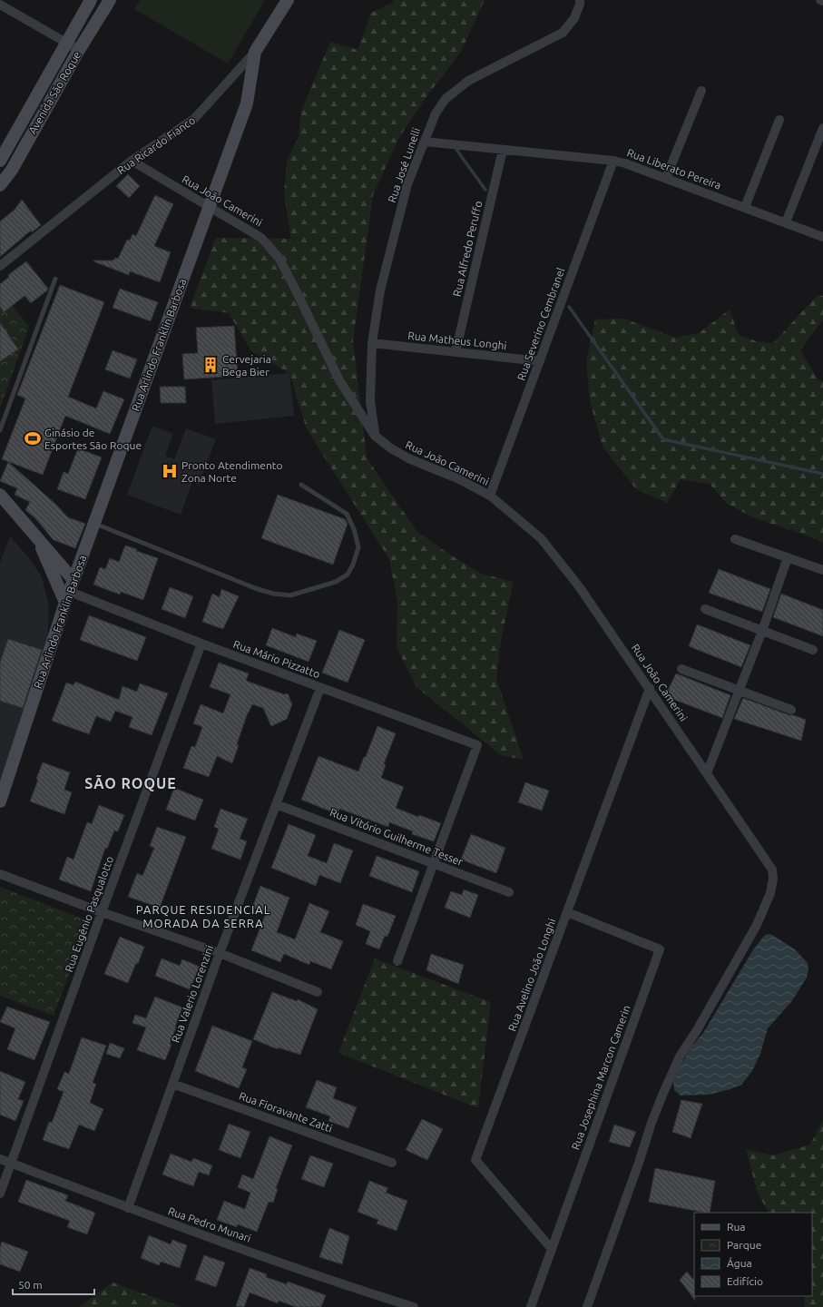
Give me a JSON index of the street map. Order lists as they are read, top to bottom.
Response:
{
  "streets": {
    "street": [
      "Avenida São Roque",
      "Rua Ricardo Fianco",
      "Rua José Lunelli",
      "Rua Liberato Pereira",
      "Rua João Camerini",
      "Rua Alfredo Peruffo",
      "Rua Severino Cembranel",
      "Rua Matheus Longhi",
      "Rua Arlindo Franklin Barbosa",
      "Rua Mário Pizzatto",
      "Rua Vitório Guilherme Tesser",
      "Rua Eugênio Pasqualotto",
      "Rua Avelino João Longhi",
      "Rua Valerio Lorenzini",
      "Rua Josephina Marcon Camerin",
      "Rua Fioravante Zatti",
      "Rua Pedro Munari"
    ]
  },
  "crossings": [
    ["Rua Ricardo Fianco", "Rua João Camerini"],
    ["Rua Ricardo Fianco", "Rua Arlindo Franklin Barbosa"],
    ["Rua José Lunelli", "Rua Liberato Pereira"],
    ["Rua José Lunelli", "Rua João Camerini"],
    ["Rua José Lunelli", "Rua Matheus Longhi"],
    ["Rua Liberato Pereira", "Rua Alfredo Peruffo"],
    ["Rua Liberato Pereira", "Rua Severino Cembranel"],
    ["Rua João Camerini", "Rua Severino Cembranel"],
    ["Rua João Camerini", "Rua Arlindo Franklin Barbosa"],
    ["Rua João Camerini", "Rua Avelino João Longhi"],
    ["Rua Alfredo Peruffo", "Rua Matheus Longhi"],
    ["Rua Severino Cembranel", "Rua Matheus Longhi"],
    ["Rua Arlindo Franklin Barbosa", "Rua Mário Pizzatto"],
    ["Rua Mário Pizzatto", "Rua Vitório Guilherme Tesser"],
    ["Rua Mário Pizzatto", "Rua Eugênio Pasqualotto"],
    ["Rua Mário Pizzatto", "Rua Valerio Lorenzini"],
    ["Rua Vitório Guilherme Tesser", "Rua Valerio Lorenzini"],
    ["Rua Eugênio Pasqualotto", "Rua Pedro Munari"],
    ["Rua Avelino João Longhi", "Rua Josephina Marcon Camerin"],
    ["Rua Valerio Lorenzini", "Rua Fioravante Zatti"],
    ["Rua Valerio Lorenzini", "Rua Pedro Munari"]
  ],
  "districts": ["SÃO ROQUE", "PARQUE RESIDENCIAL MORADA DA SERRA"],
  "places": {
    "building": ["Cervejaria Bega Bier"],
    "sports": ["Ginásio de Esportes São Roque"],
    "hospital": ["Pronto Atendimento Zona Norte"]
  },
  "legend": [
    "Rua",
    "Parque",
    "Água",
    "Edifício"
  ],
  "scale_bar": "50 m"
}
